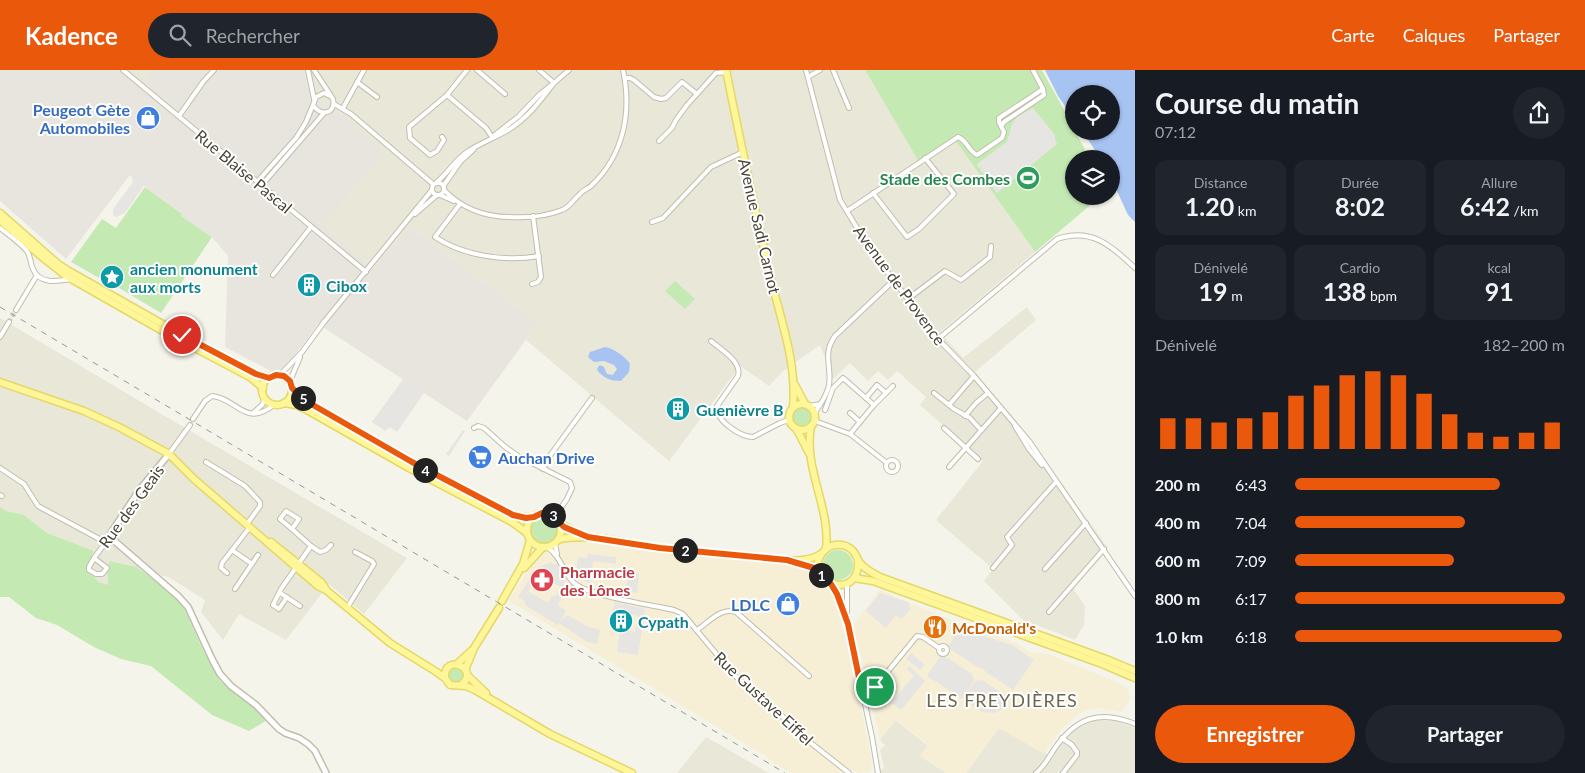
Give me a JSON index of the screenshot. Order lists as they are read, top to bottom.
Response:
{
  "streets": {
    "main road": ["Avenue Sadi Carnot"],
    "street": [
      "Rue Blaise Pascal",
      "Avenue de Provence",
      "Rue des Geais",
      "Rue Gustave Eiffel"
    ]
  },
  "districts": ["LES FREYDIÈRES"],
  "places": {
    "shop": ["Peugeot Gète Automobiles", "LDLC"],
    "sports": ["Stade des Combes"],
    "place": ["ancien monument aux morts"],
    "building": ["Cibox", "Guenièvre B", "Cypath"],
    "supermarket": ["Auchan Drive"],
    "pharmacy": ["Pharmacie des Lônes"],
    "restaurant": ["McDonald's"]
  },
  "page": {
    "header": "Kadence",
    "search": "Rechercher",
    "nav": ["Carte", "Calques", "Partager"],
    "heading": ["Course du matin", "07:12"],
    "stats": [
      ["Distance", "1.20 km"],
      ["Durée", "8:02"],
      ["Allure", "6:42 /km"],
      ["Dénivelé", "19 m"],
      ["Cardio", "138 bpm"],
      ["kcal", "91"]
    ],
    "chart": ["Dénivelé", "182–200 m"],
    "pins": [
      "5",
      "4",
      "3",
      "2",
      "1"
    ],
    "list": [
      {
        "name": "200 m",
        "note": "6:43"
      },
      {
        "name": "400 m",
        "note": "7:04"
      },
      {
        "name": "600 m",
        "note": "7:09"
      },
      {
        "name": "800 m",
        "note": "6:17"
      },
      {
        "name": "1.0 km",
        "note": "6:18"
      }
    ],
    "buttons": ["Enregistrer", "Partager"]
  }
}
